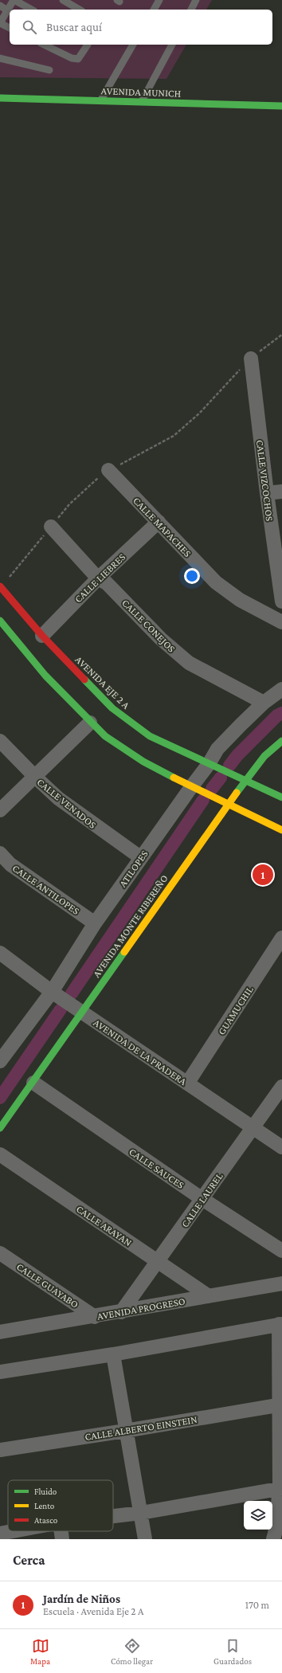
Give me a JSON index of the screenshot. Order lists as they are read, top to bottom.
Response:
{
  "streets": {
    "street": [
      "AVENIDA MUNICH",
      "CALLE VIZCOCHOS",
      "CALLE MAPACHES",
      "CALLE LIEBRES",
      "CALLE CONEJOS",
      "AVENIDA EJE 2 A",
      "CALLE VENADOS",
      "ATILOPES",
      "CALLE ANTILOPES",
      "AVENIDA MONTE RIBEREÑO",
      "GUAMUCHIL",
      "AVENIDA DE LA PRADERA",
      "CALLE SAUCES",
      "CALLE LAUREL",
      "CALLE ARAYAN",
      "CALLE GUAYABO",
      "AVENIDA PROGRESO",
      "CALLE ALBERTO EINSTEIN"
    ]
  },
  "crossings": [
    ["CALLE MAPACHES", "CALLE LIEBRES"],
    ["CALLE LIEBRES", "CALLE CONEJOS"],
    ["CALLE LIEBRES", "AVENIDA EJE 2 A"],
    ["CALLE CONEJOS", "ATILOPES"],
    ["AVENIDA EJE 2 A", "ATILOPES"],
    ["AVENIDA EJE 2 A", "AVENIDA MONTE RIBEREÑO"],
    ["CALLE VENADOS", "ATILOPES"],
    ["ATILOPES", "CALLE ANTILOPES"],
    ["ATILOPES", "AVENIDA DE LA PRADERA"],
    ["AVENIDA MONTE RIBEREÑO", "AVENIDA DE LA PRADERA"],
    ["AVENIDA MONTE RIBEREÑO", "CALLE SAUCES"],
    ["GUAMUCHIL", "AVENIDA DE LA PRADERA"],
    ["AVENIDA DE LA PRADERA", "CALLE LAUREL"],
    ["CALLE SAUCES", "CALLE LAUREL"],
    ["CALLE LAUREL", "CALLE ARAYAN"],
    ["CALLE LAUREL", "AVENIDA PROGRESO"],
    ["CALLE ARAYAN", "AVENIDA PROGRESO"],
    ["CALLE GUAYABO", "AVENIDA PROGRESO"]
  ],
  "legend": ["Fluido", "Lento", "Atasco"],
  "page": {
    "search": "Buscar aquí",
    "pins": "1",
    "heading": "Cerca",
    "list": [
      {
        "mark": "1",
        "name": "Jardín de Niños",
        "note": "Escuela · Avenida Eje 2 A",
        "value": "170 m"
      }
    ],
    "nav": ["Mapa", "Cómo llegar", "Guardados"]
  }
}
